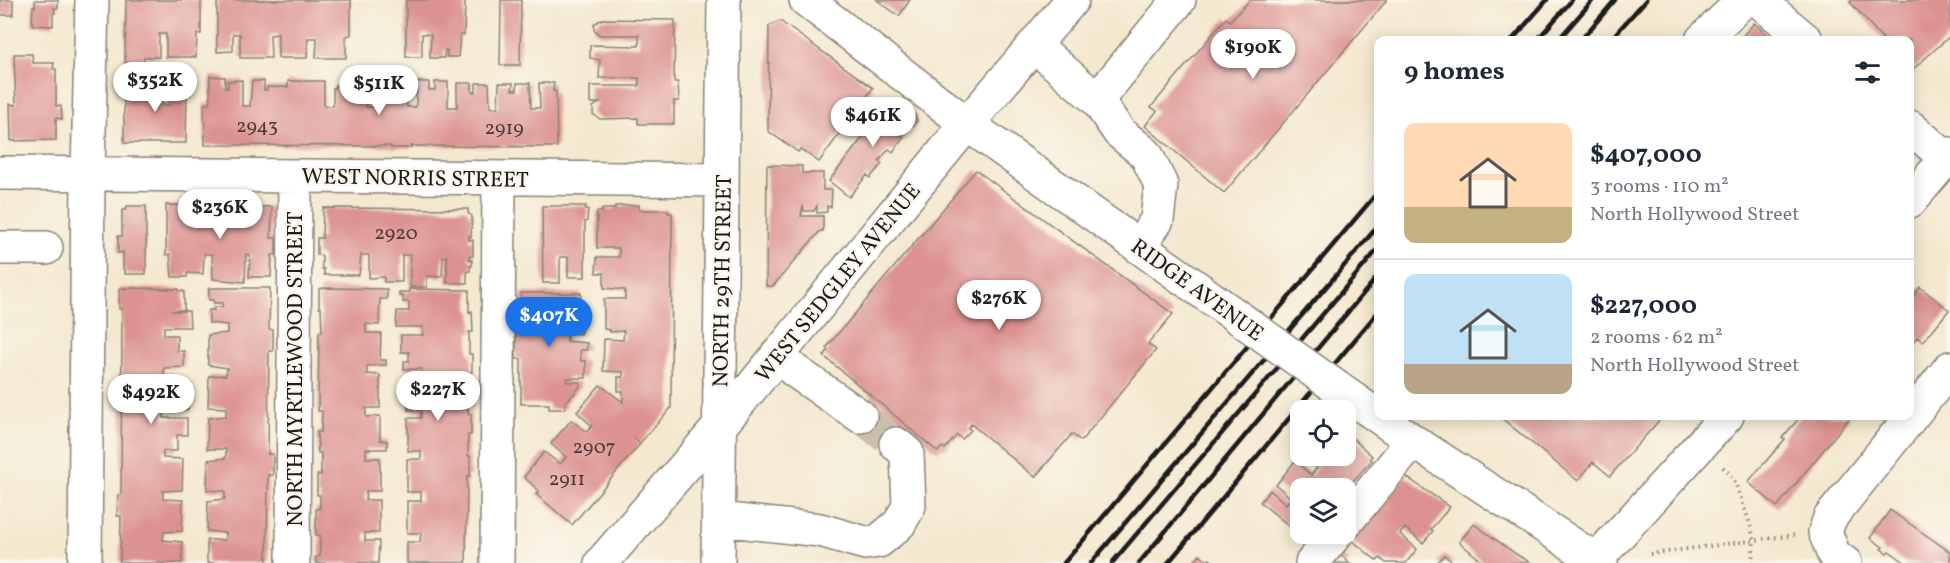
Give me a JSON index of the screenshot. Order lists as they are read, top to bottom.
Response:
{
  "streets": {
    "street": [
      "WEST NORRIS STREET",
      "NORTH 29TH STREET",
      "WEST SEDGLEY AVENUE",
      "RIDGE AVENUE",
      "NORTH MYRTLEWOOD STREET"
    ]
  },
  "crossings": [
    ["WEST NORRIS STREET", "NORTH 29TH STREET"],
    ["WEST NORRIS STREET", "NORTH MYRTLEWOOD STREET"],
    ["NORTH 29TH STREET", "WEST SEDGLEY AVENUE"],
    ["WEST SEDGLEY AVENUE", "RIDGE AVENUE"]
  ],
  "house_numbers": [
    "2943",
    "2919",
    "2920",
    "2907",
    "2911"
  ],
  "page": {
    "price": [
      "$190K",
      "$352K",
      "$511K",
      "$461K",
      "$236K",
      "$276K",
      "$407K",
      "$227K",
      "$492K"
    ],
    "heading": "9 homes",
    "list": [
      {
        "name": "$407,000",
        "note": "3 rooms · 110 m² · North Hollywood Street"
      },
      {
        "name": "$227,000",
        "note": "2 rooms · 62 m² · North Hollywood Street"
      }
    ]
  }
}
